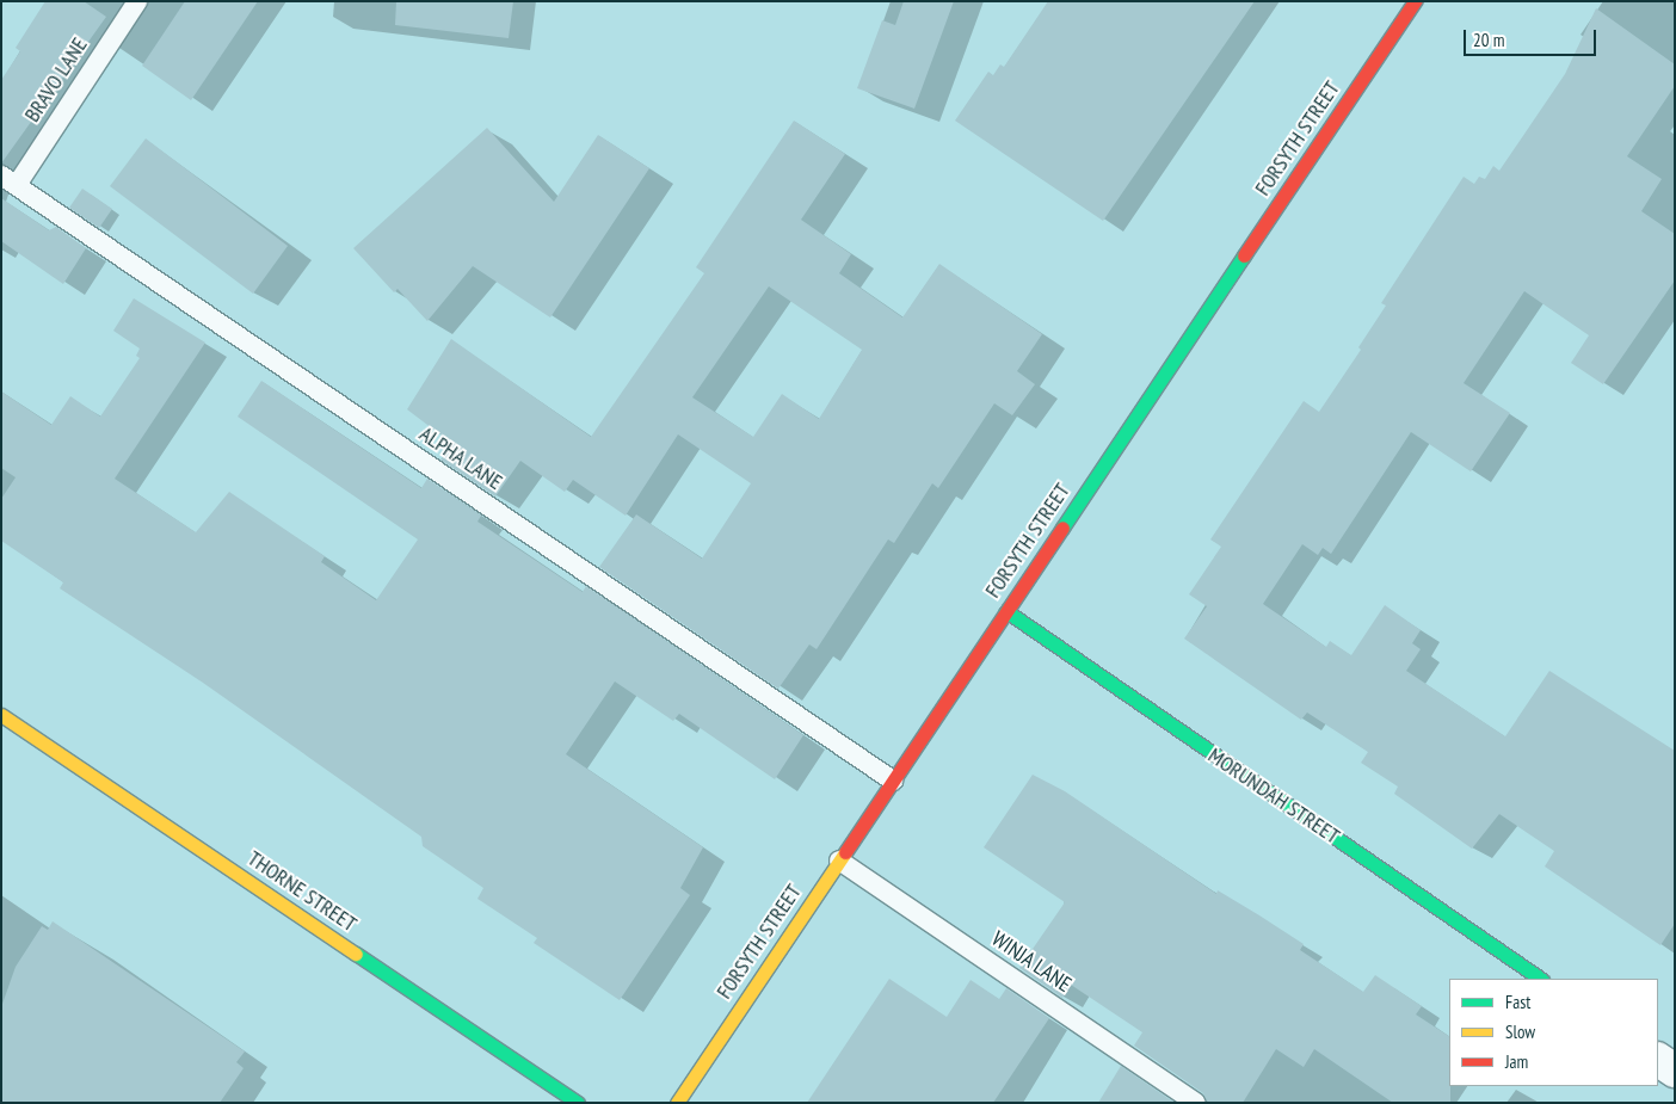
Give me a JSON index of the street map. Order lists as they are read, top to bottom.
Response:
{
  "streets": {
    "street": ["FORSYTH STREET", "MORUNDAH STREET", "THORNE STREET"],
    "lane": ["BRAVO LANE", "ALPHA LANE", "WINJA LANE"]
  },
  "crossings": [
    ["BRAVO LANE", "ALPHA LANE"],
    ["FORSYTH STREET", "ALPHA LANE"],
    ["FORSYTH STREET", "MORUNDAH STREET"],
    ["FORSYTH STREET", "WINJA LANE"]
  ],
  "legend": ["Fast", "Slow", "Jam"],
  "scale_bar": "20 m"
}
